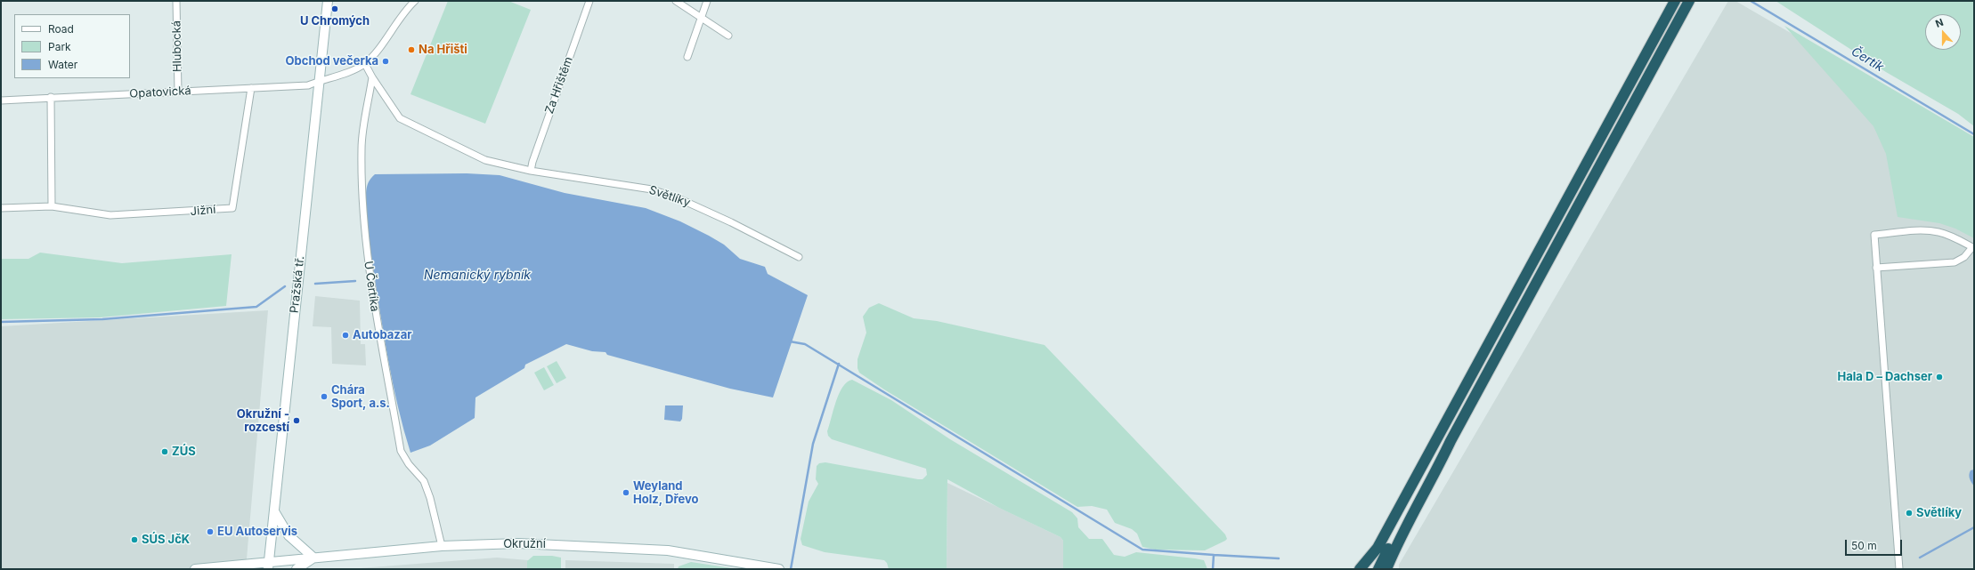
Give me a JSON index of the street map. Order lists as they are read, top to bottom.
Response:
{
  "streets": {
    "main road": ["Pražská tř.", "Okružní"],
    "street": [
      "Hlubocká",
      "Za Hřištěm",
      "Opatovická",
      "Světlíky",
      "Jižní",
      "U Čertíka"
    ]
  },
  "crossings": [
    ["Hlubocká", "Opatovická"],
    ["Za Hřištěm", "Světlíky"],
    ["Opatovická", "Jižní"],
    ["Opatovická", "Pražská tř."],
    ["Pražská tř.", "Okružní"],
    ["U Čertíka", "Okružní"]
  ],
  "water": ["Čertík", "Nemanický rybník"],
  "places": [
    "U Chromých",
    "Na Hřišti",
    "Obchod večerka",
    "Autobazar",
    "Hala D – Dachser",
    "Chára Sport, a.s.",
    "Okružní - rozcestí",
    "ZÚS",
    "Weyland Holz, Dřevo",
    "Světlíky",
    "EU Autoservis",
    "SÚS JčK"
  ],
  "legend": ["Road", "Park", "Water"],
  "scale_bar": "50 m",
  "north": "top"
}
